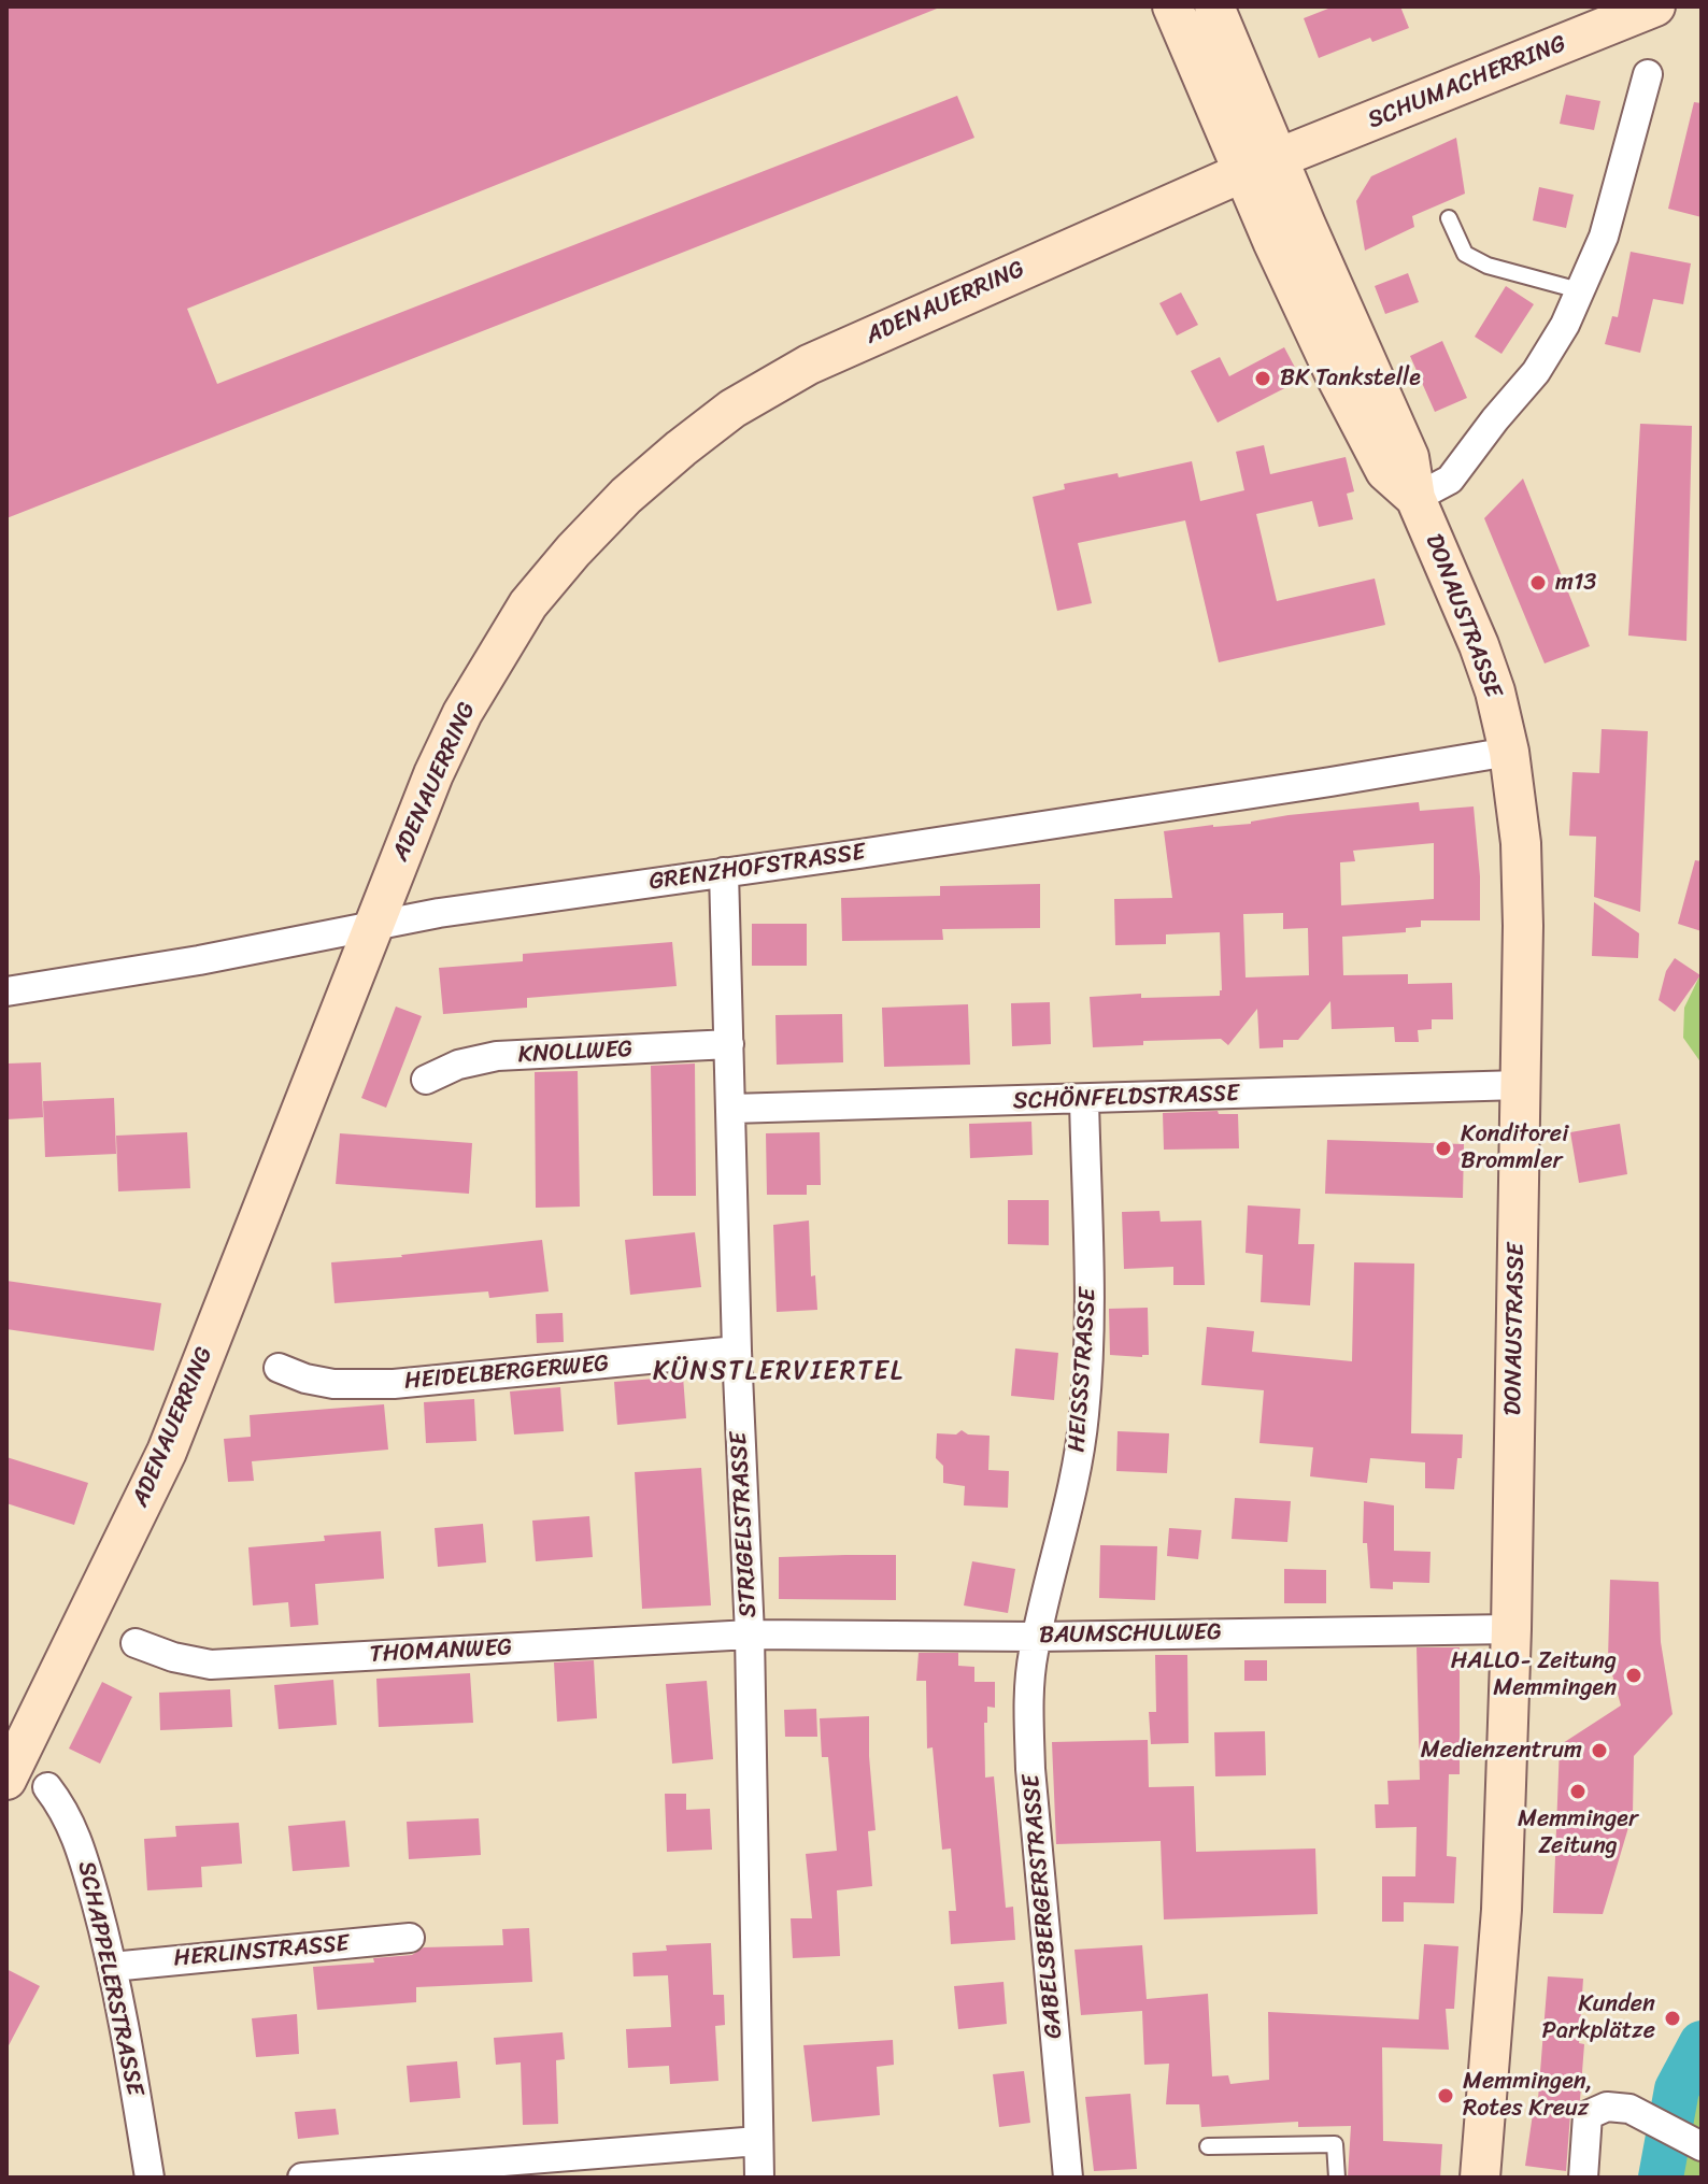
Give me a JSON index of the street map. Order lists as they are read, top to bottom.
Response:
{
  "streets": {
    "main road": ["SCHUMACHERRING", "ADENAUERRING", "DONAUSTRASSE"],
    "street": [
      "GRENZHOFSTRASSE",
      "KNOLLWEG",
      "SCHÖNFELDSTRASSE",
      "HEISSSTRASSE",
      "HEIDELBERGERWEG",
      "STRIGELSTRASSE",
      "BAUMSCHULWEG",
      "THOMANWEG",
      "GABELSBERGERSTRASSE",
      "HERLINSTRASSE",
      "SCHAPPELERSTRASSE"
    ]
  },
  "crossings": [
    ["SCHUMACHERRING", "ADENAUERRING"],
    ["SCHUMACHERRING", "DONAUSTRASSE"],
    ["ADENAUERRING", "DONAUSTRASSE"],
    ["ADENAUERRING", "GRENZHOFSTRASSE"],
    ["DONAUSTRASSE", "GRENZHOFSTRASSE"],
    ["DONAUSTRASSE", "SCHÖNFELDSTRASSE"],
    ["DONAUSTRASSE", "BAUMSCHULWEG"],
    ["GRENZHOFSTRASSE", "STRIGELSTRASSE"],
    ["KNOLLWEG", "STRIGELSTRASSE"],
    ["SCHÖNFELDSTRASSE", "HEISSSTRASSE"],
    ["SCHÖNFELDSTRASSE", "STRIGELSTRASSE"],
    ["HEISSSTRASSE", "BAUMSCHULWEG"],
    ["HEISSSTRASSE", "GABELSBERGERSTRASSE"],
    ["HEIDELBERGERWEG", "STRIGELSTRASSE"],
    ["STRIGELSTRASSE", "BAUMSCHULWEG"],
    ["STRIGELSTRASSE", "THOMANWEG"],
    ["BAUMSCHULWEG", "THOMANWEG"],
    ["BAUMSCHULWEG", "GABELSBERGERSTRASSE"],
    ["HERLINSTRASSE", "SCHAPPELERSTRASSE"]
  ],
  "districts": ["KÜNSTLERVIERTEL"],
  "places": [
    "BK Tankstelle",
    "m13",
    "Konditorei Brommler",
    "HALLO- Zeitung Memmingen",
    "Medienzentrum",
    "Memminger Zeitung",
    "Kunden Parkplätze",
    "Memmingen, Rotes Kreuz"
  ]
}
